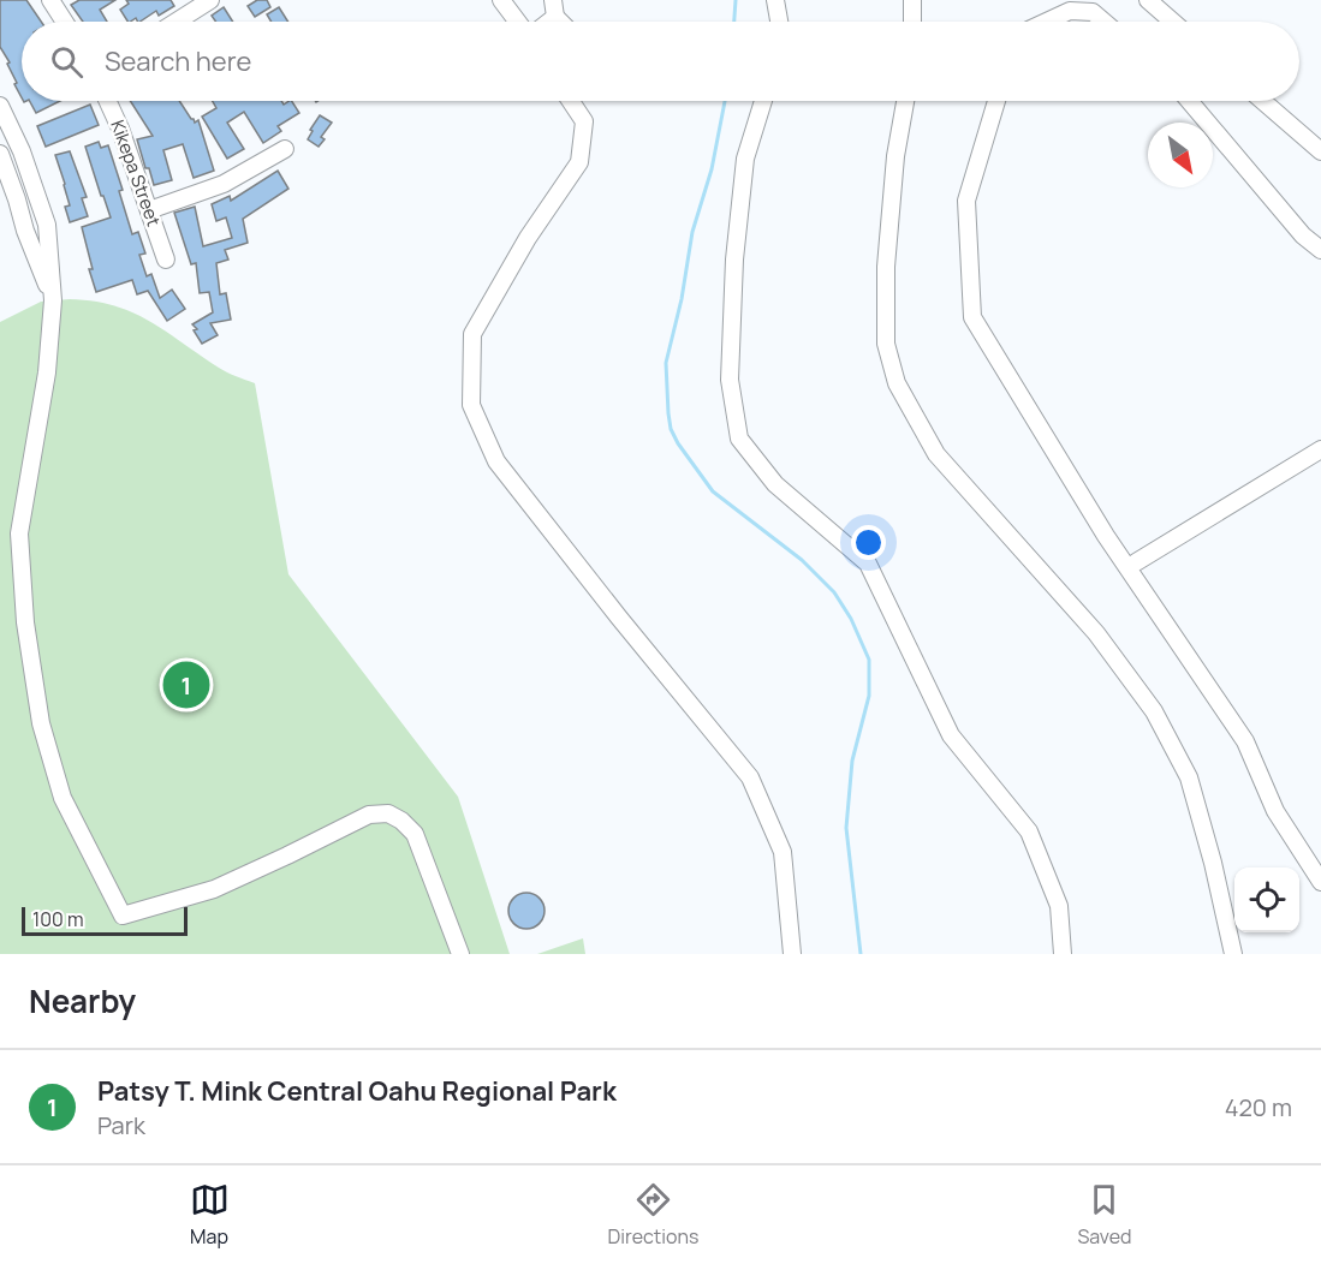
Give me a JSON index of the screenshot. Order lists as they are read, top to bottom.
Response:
{
  "streets": {
    "street": ["Kikepa Street"]
  },
  "scale_bar": "100 m",
  "north": "bottom right",
  "page": {
    "search": "Search here",
    "pins": "1",
    "scale": "100 m",
    "heading": "Nearby",
    "list": [
      {
        "mark": "1",
        "name": "Patsy T. Mink Central Oahu Regional Park",
        "note": "Park",
        "value": "420 m"
      }
    ],
    "nav": ["Map", "Directions", "Saved"]
  }
}
